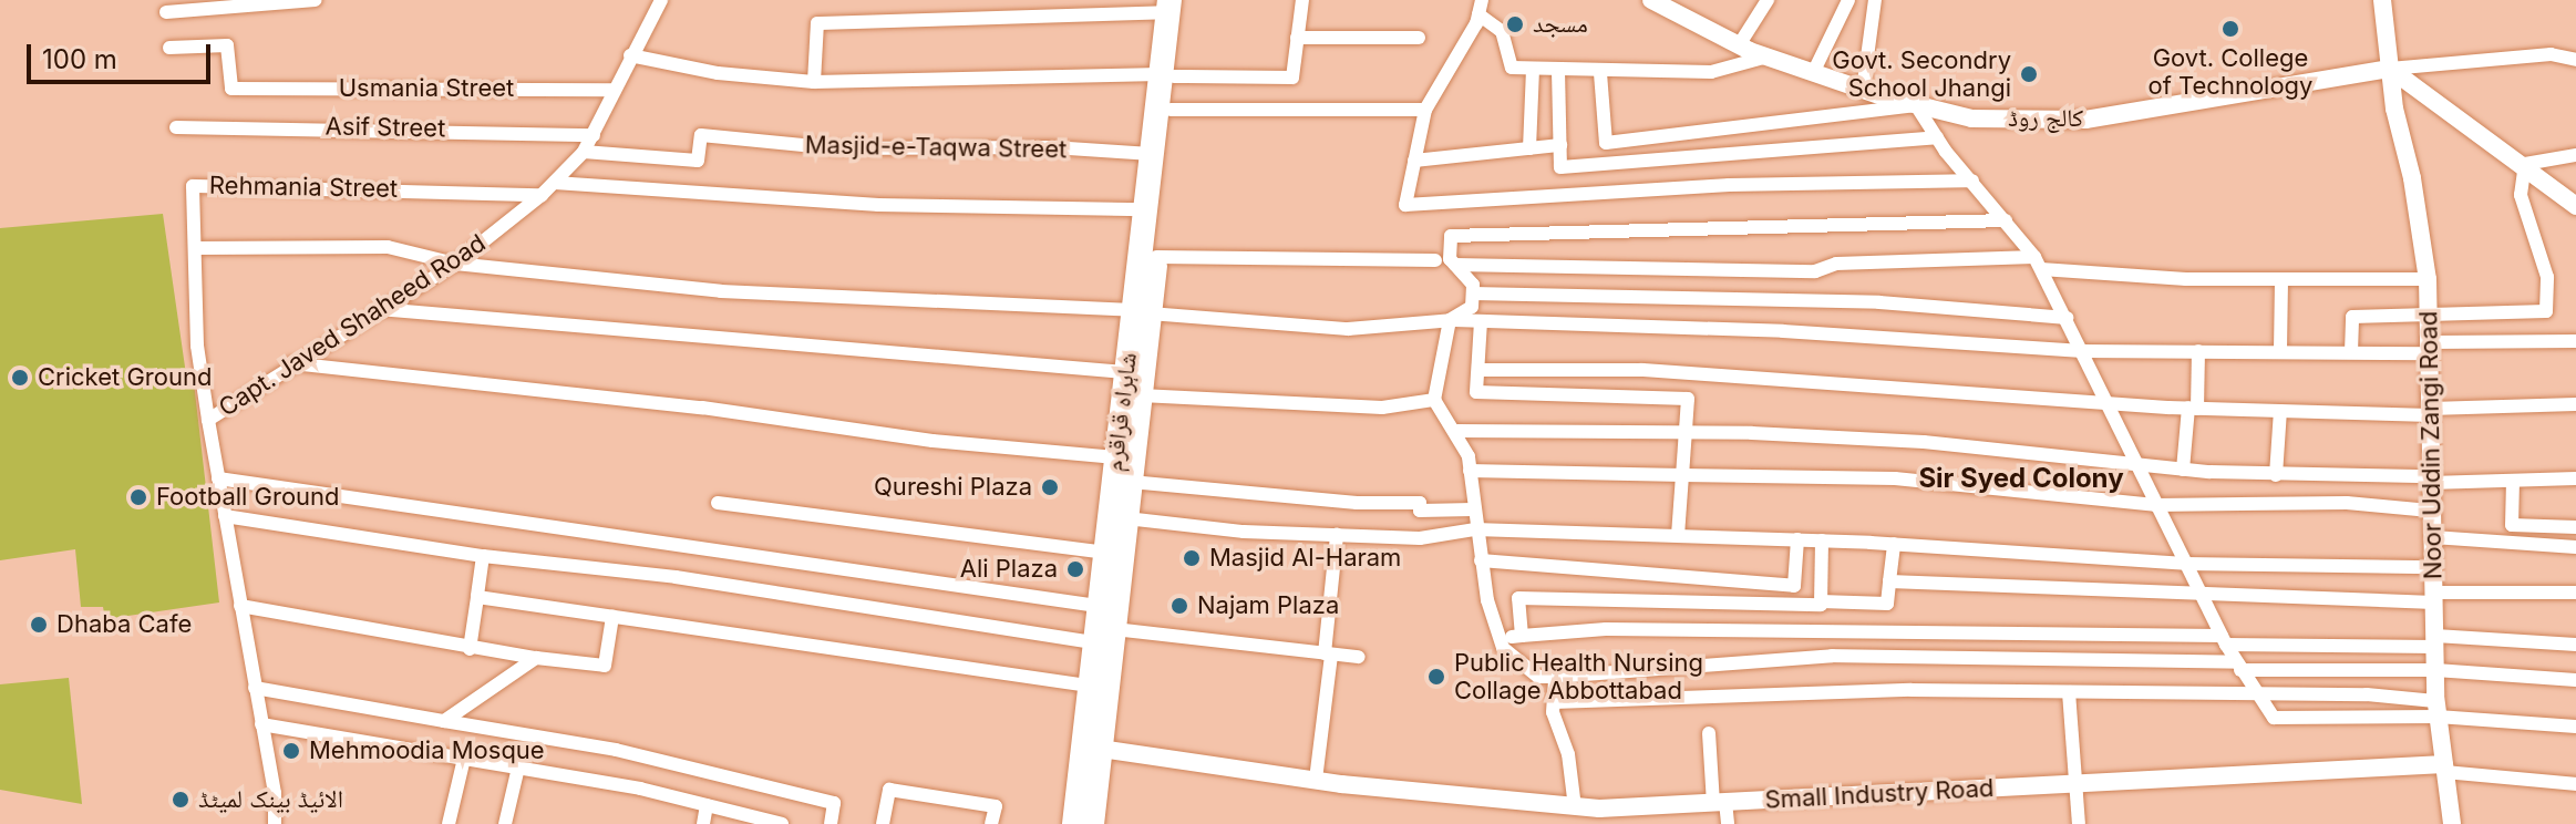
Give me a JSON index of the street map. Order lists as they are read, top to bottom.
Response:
{
  "streets": {
    "highway": ["شاہراہ قراقرم"],
    "street": [
      "Usmania Street",
      "کالج روڈ",
      "Asif Street",
      "Masjid-e-Taqwa Street",
      "Rehmania Street",
      "Capt. Javed Shaheed Road",
      "Noor Uddin Zangi Road",
      "Small Industry Road"
    ]
  },
  "crossings": [
    ["Usmania Street", "Capt. Javed Shaheed Road"],
    ["کالج روڈ", "Noor Uddin Zangi Road"],
    ["Asif Street", "Capt. Javed Shaheed Road"],
    ["Masjid-e-Taqwa Street", "Capt. Javed Shaheed Road"],
    ["Masjid-e-Taqwa Street", "شاہراہ قراقرم"],
    ["Rehmania Street", "Capt. Javed Shaheed Road"],
    ["شاہراہ قراقرم", "Small Industry Road"],
    ["Noor Uddin Zangi Road", "Small Industry Road"]
  ],
  "districts": ["Sir Syed Colony"],
  "places": [
    "مسجد",
    "Govt. College of Technology",
    "Govt. Secondry School Jhangi",
    "Cricket Ground",
    "Qureshi Plaza",
    "Football Ground",
    "Masjid Al-Haram",
    "Ali Plaza",
    "Najam Plaza",
    "Dhaba Cafe",
    "Public Health Nursing Collage Abbottabad",
    "Mehmoodia Mosque",
    "الائیڈ بینک لمیٹڈ"
  ],
  "scale_bar": "100 m"
}
